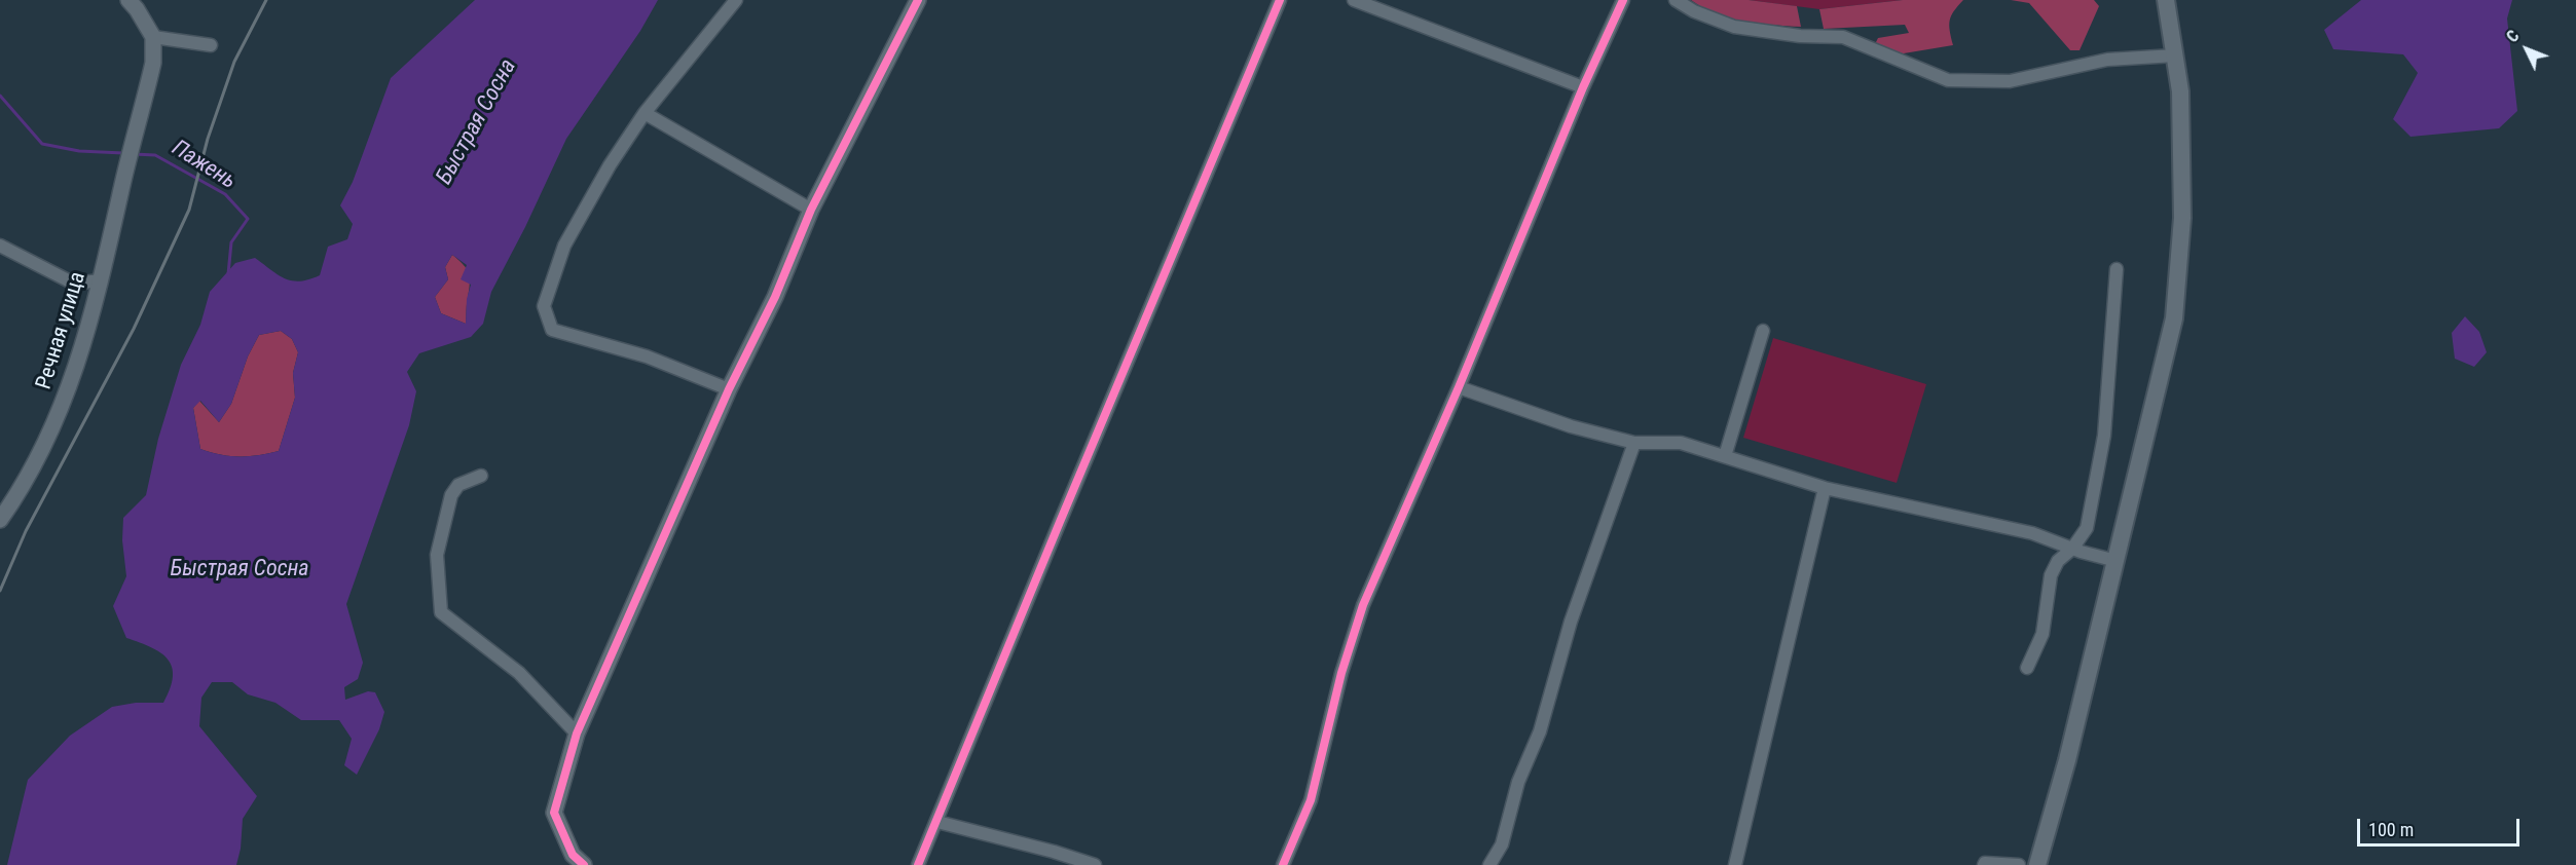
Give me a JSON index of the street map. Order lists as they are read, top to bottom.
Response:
{
  "streets": {
    "street": ["Речная улица"]
  },
  "water": ["Быстрая Сосна", "Пажень"],
  "scale_bar": "100 m",
  "north": "top left"
}
